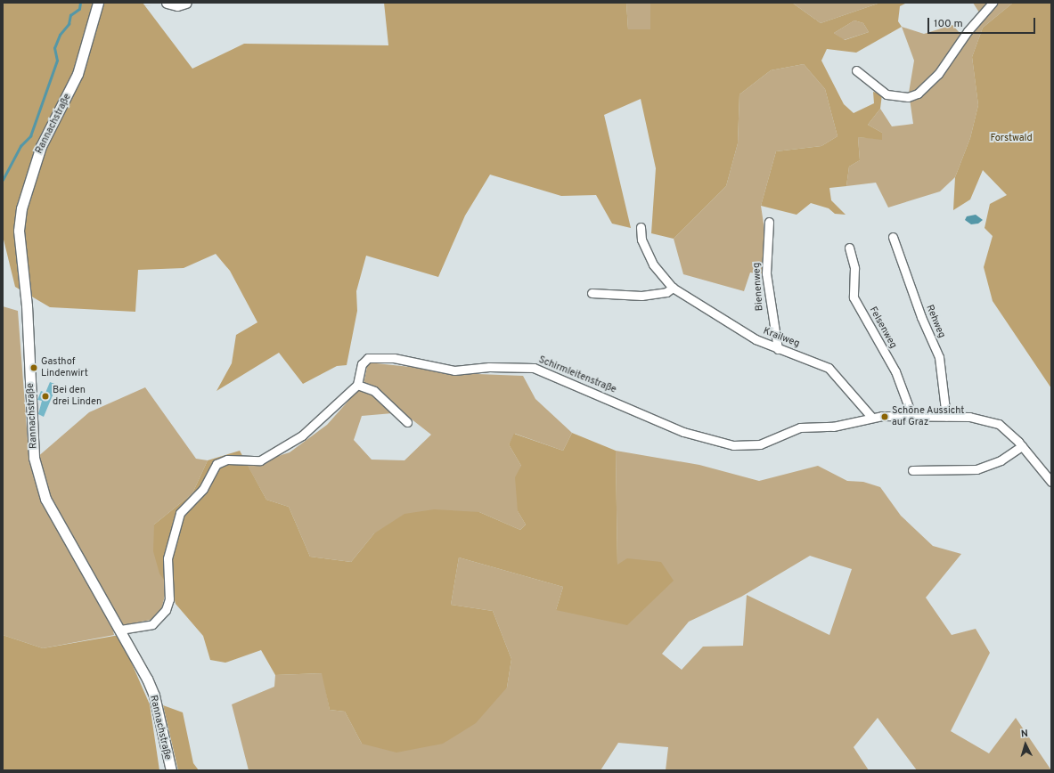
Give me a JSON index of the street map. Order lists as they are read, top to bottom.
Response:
{
  "streets": {
    "street": [
      "Rannachstraße",
      "Bienenweg",
      "Rehweg",
      "Felsenweg",
      "Krailweg",
      "Schirmleitenstraße"
    ]
  },
  "crossings": [
    ["Bienenweg", "Krailweg"],
    ["Rehweg", "Schirmleitenstraße"],
    ["Felsenweg", "Schirmleitenstraße"],
    ["Krailweg", "Schirmleitenstraße"]
  ],
  "parks": ["Forstwald"],
  "places": ["Gasthof Lindenwirt", "Bei den drei Linden", "Schöne Aussicht auf Graz"],
  "scale_bar": "100 m",
  "north": "top"
}
